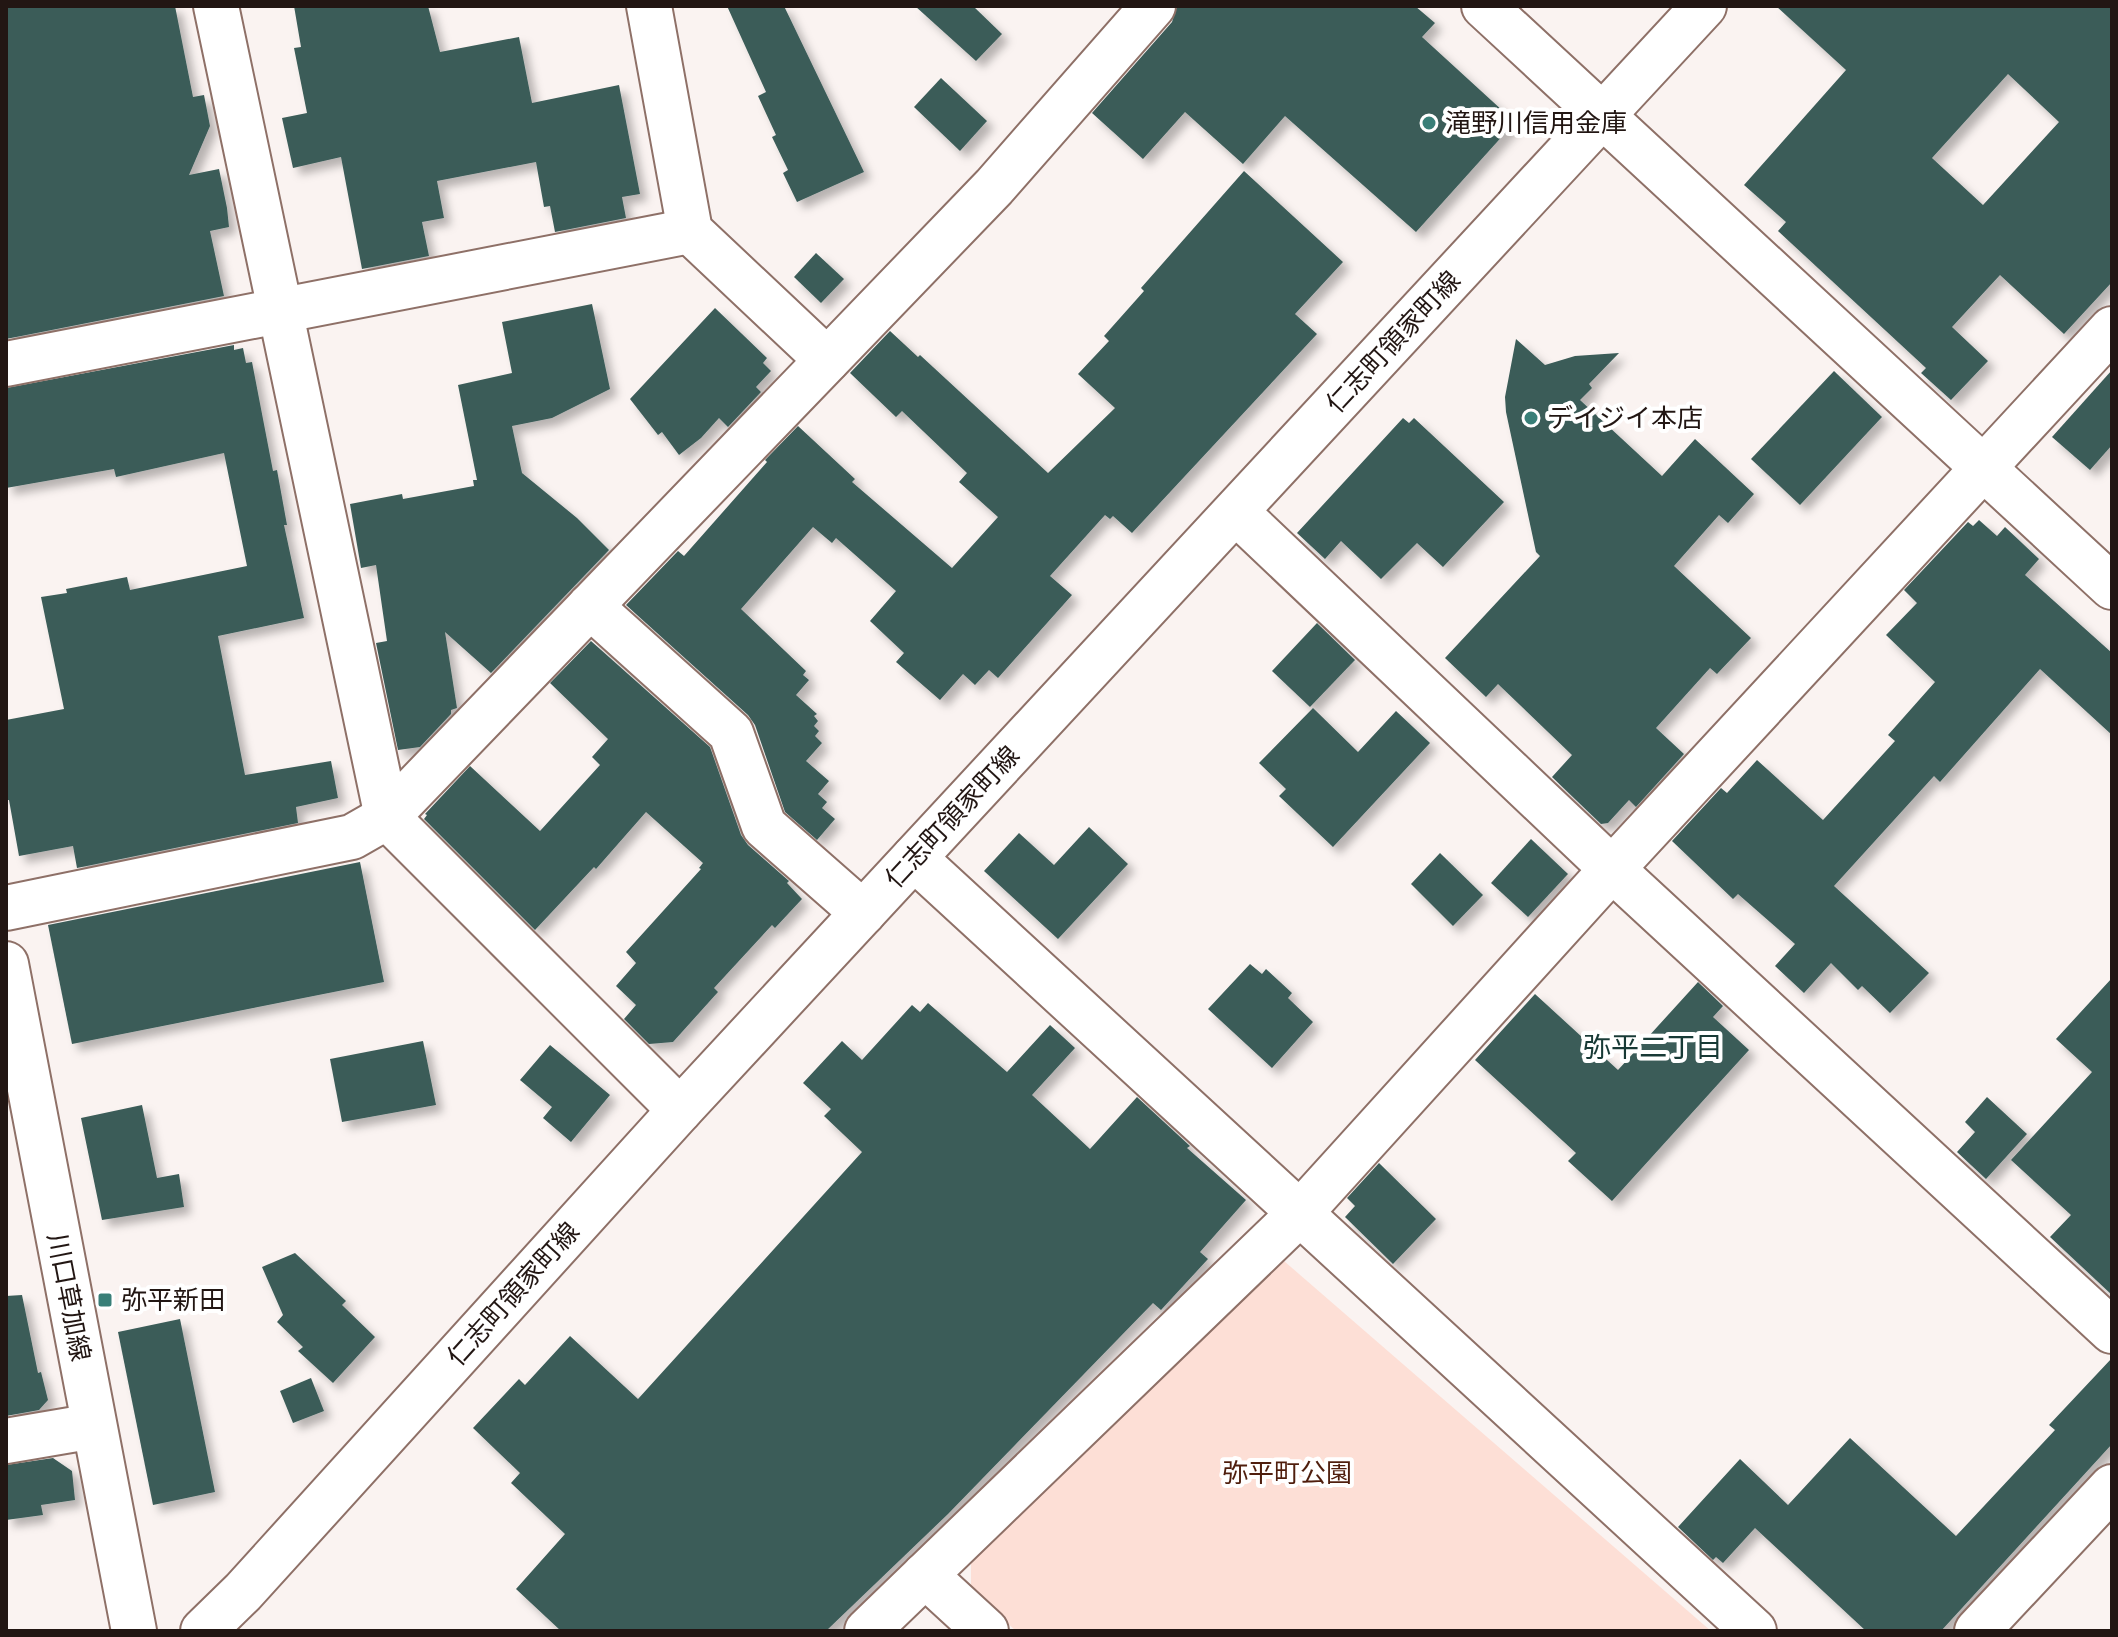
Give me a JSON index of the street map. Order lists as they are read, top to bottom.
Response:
{
  "streets": {
    "street": ["仁志町領家町線", "川口草加線"]
  },
  "districts": ["弥平二丁目"],
  "parks": ["弥平町公園"],
  "places": {
    "other": ["滝野川信用金庫", "デイジイ本店"],
    "transit": ["弥平新田"]
  }
}
